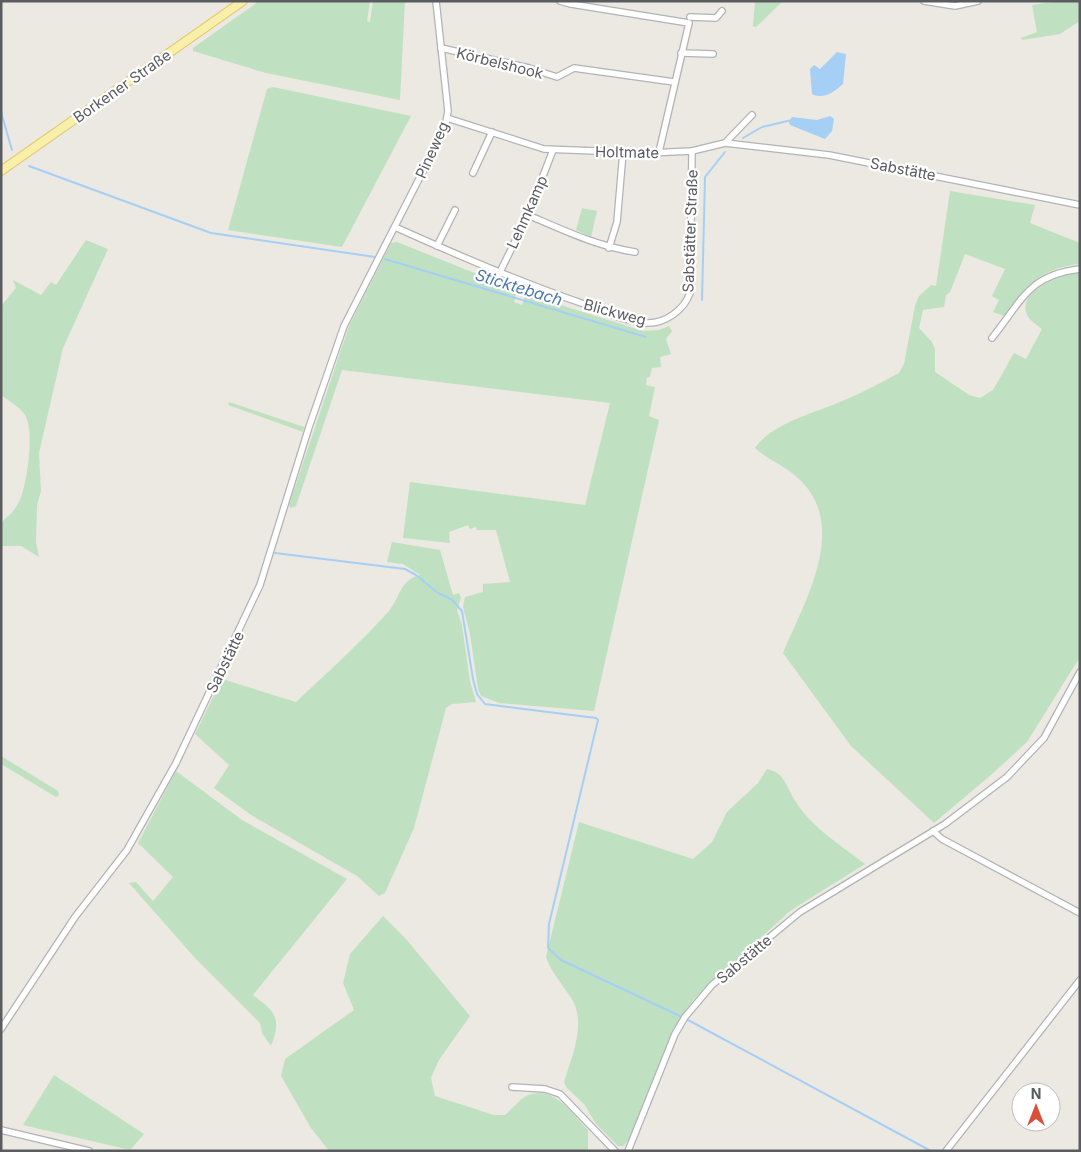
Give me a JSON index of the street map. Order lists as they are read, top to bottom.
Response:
{
  "streets": {
    "main road": ["Borkener Straße"],
    "street": [
      "Körbelshook",
      "Pineweg",
      "Holtmate",
      "Sabstätte",
      "Lehmkamp",
      "Sabstätter Straße",
      "Blickweg"
    ]
  },
  "crossings": [
    ["Körbelshook", "Pineweg"],
    ["Pineweg", "Holtmate"],
    ["Pineweg", "Sabstätte"],
    ["Pineweg", "Blickweg"],
    ["Holtmate", "Sabstätte"],
    ["Holtmate", "Lehmkamp"],
    ["Holtmate", "Sabstätter Straße"],
    ["Lehmkamp", "Blickweg"],
    ["Sabstätter Straße", "Blickweg"]
  ],
  "water": ["Sticktebach"],
  "north": "top"
}
